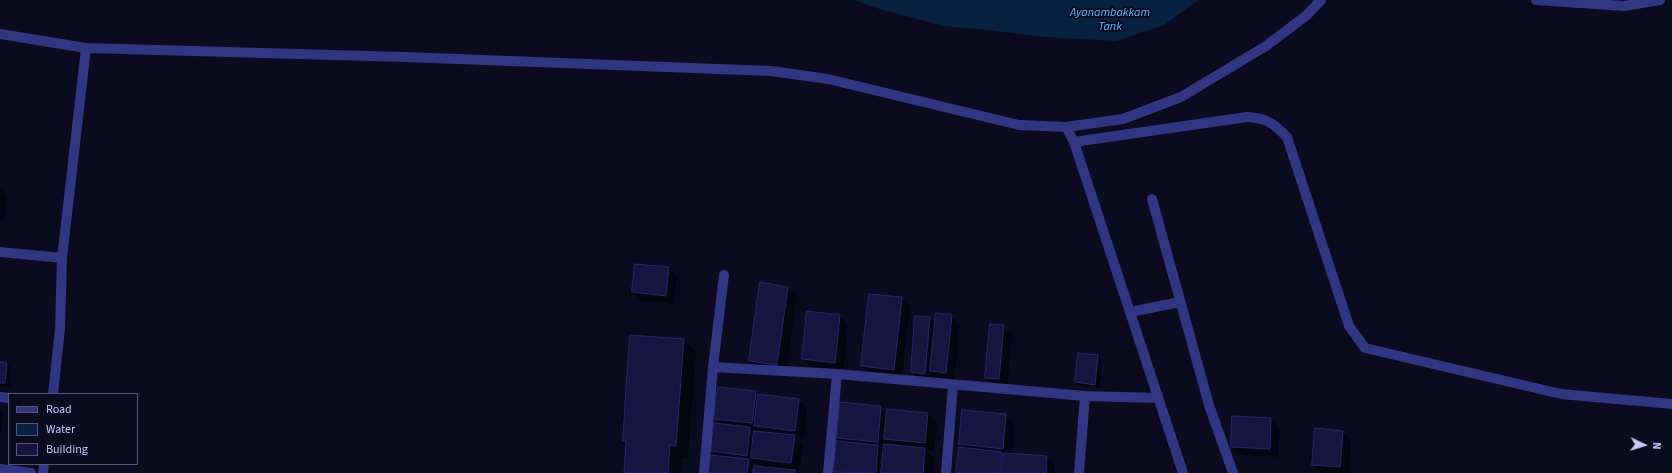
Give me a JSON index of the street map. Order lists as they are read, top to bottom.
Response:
{
  "water": ["Ayanambakkam Tank"],
  "legend": ["Road", "Water", "Building"],
  "north": "right"
}
